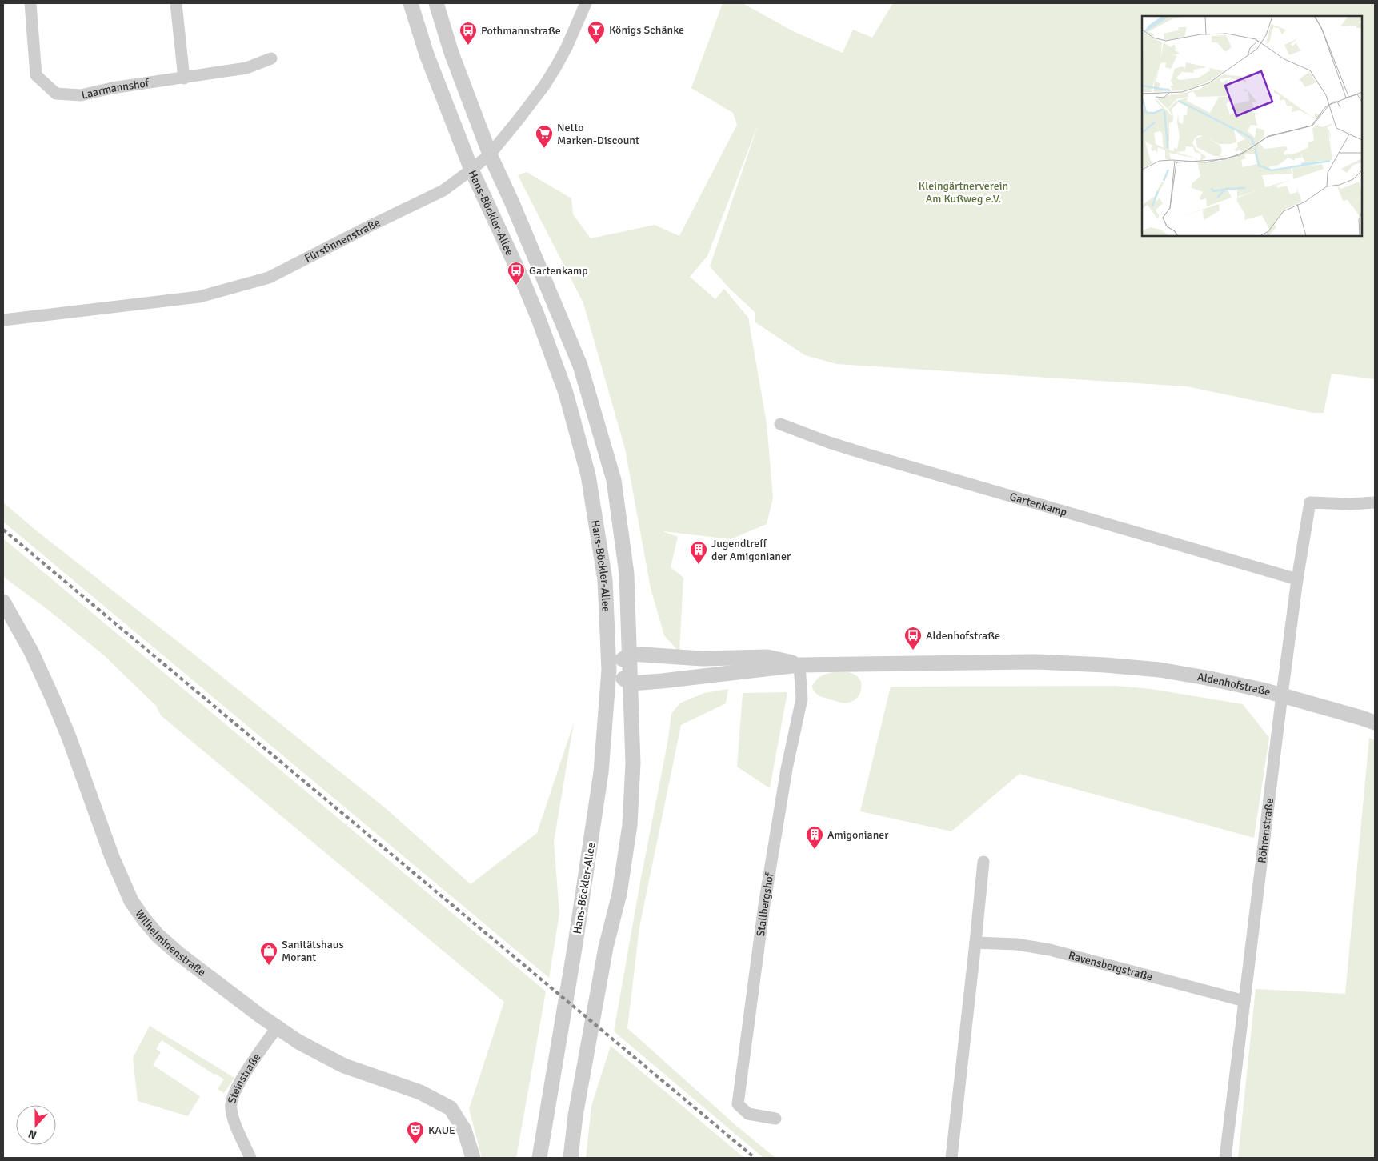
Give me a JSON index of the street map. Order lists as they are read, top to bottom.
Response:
{
  "streets": {
    "street": [
      "Laarmannshof",
      "Hans-Böckler-Allee",
      "Fürstinnenstraße",
      "Gartenkamp",
      "Aldenhofstraße",
      "Röhrenstraße",
      "Stallbergshof",
      "Wilhelminenstraße",
      "Ravensbergstraße",
      "Steinstraße"
    ]
  },
  "crossings": [
    ["Hans-Böckler-Allee", "Fürstinnenstraße"],
    ["Hans-Böckler-Allee", "Aldenhofstraße"],
    ["Gartenkamp", "Röhrenstraße"],
    ["Aldenhofstraße", "Röhrenstraße"],
    ["Aldenhofstraße", "Stallbergshof"],
    ["Röhrenstraße", "Ravensbergstraße"],
    ["Wilhelminenstraße", "Steinstraße"]
  ],
  "parks": ["Kleingärtnerverein Am Kußweg e.V."],
  "places": {
    "bar": ["Königs Schänke"],
    "bus stop": ["Pothmannstraße", "Gartenkamp", "Aldenhofstraße"],
    "supermarket": ["Netto Marken-Discount"],
    "building": ["Jugendtreff der Amigonianer", "Amigonianer"],
    "shop": ["Sanitätshaus Morant"],
    "theatre": ["KAUE"]
  },
  "north": "bottom"
}
